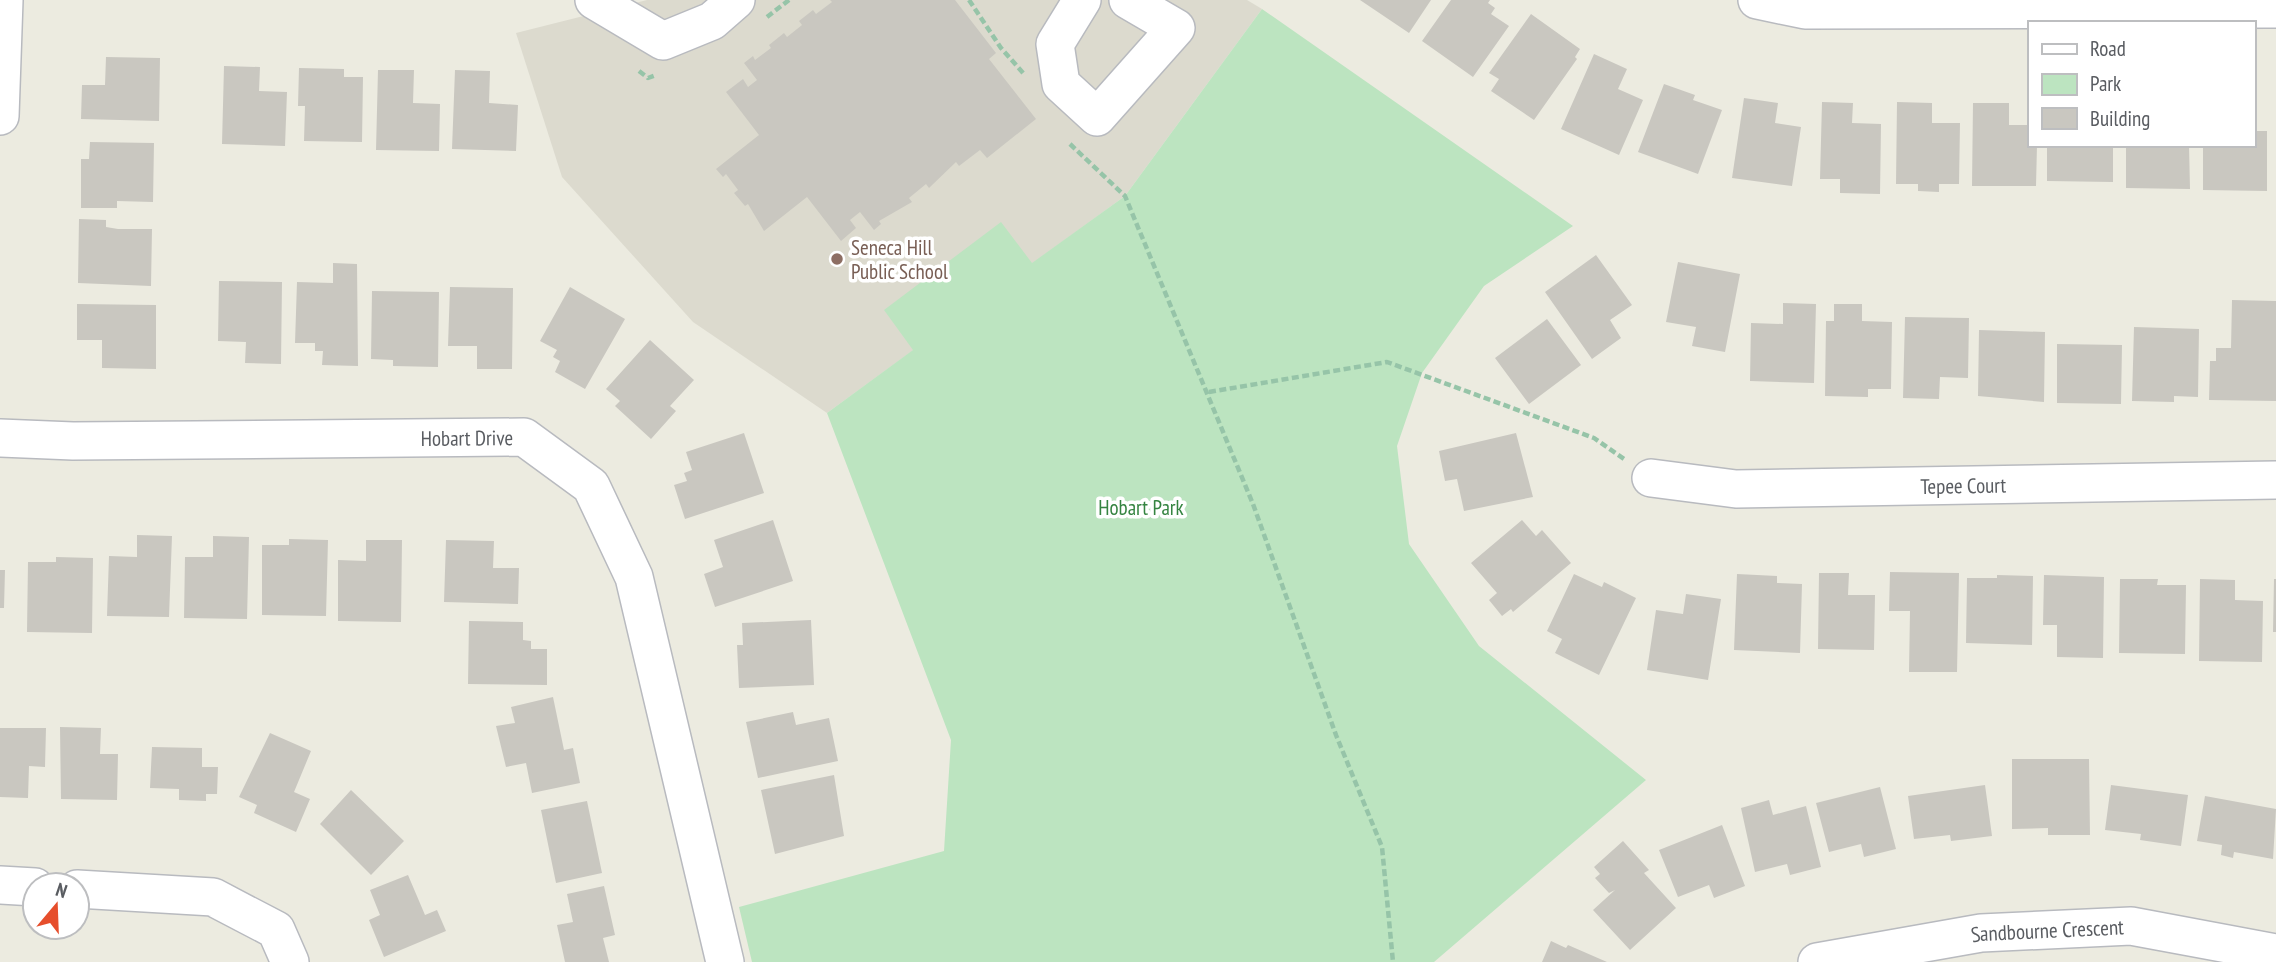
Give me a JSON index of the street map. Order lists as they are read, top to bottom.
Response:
{
  "streets": {
    "street": ["Hobart Drive", "Tepee Court", "Sandbourne Crescent"]
  },
  "parks": ["Hobart Park"],
  "places": ["Seneca Hill Public School"],
  "legend": ["Road", "Park", "Building"],
  "north": "top"
}
